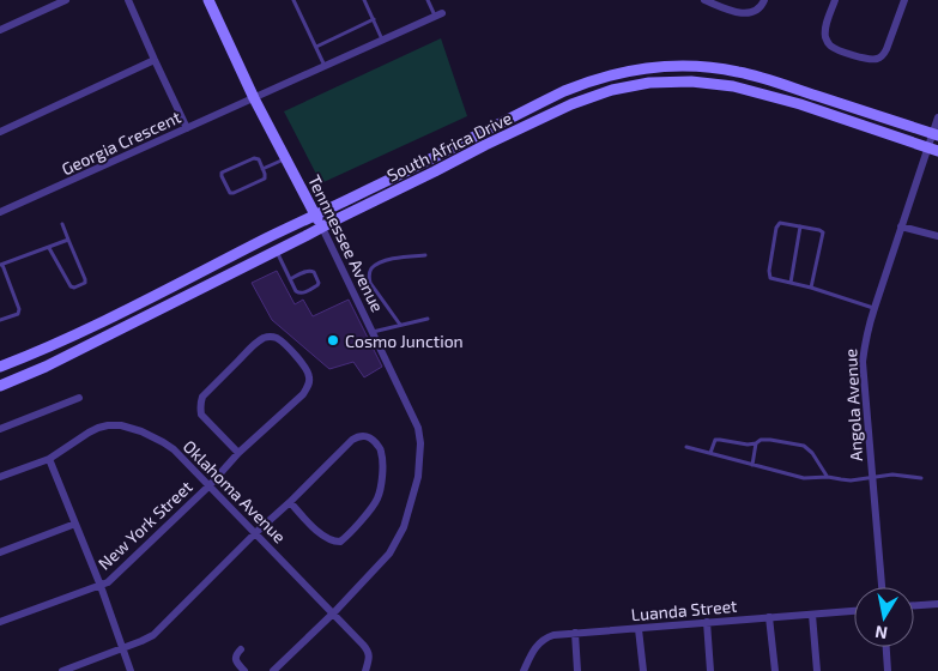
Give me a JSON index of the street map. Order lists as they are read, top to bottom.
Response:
{
  "streets": {
    "street": [
      "Georgia Crescent",
      "South Africa Drive",
      "Tennnessee Avenue",
      "Angola Avenue",
      "Oklahoma Avenue",
      "New York Street",
      "Luanda Street"
    ]
  },
  "crossings": [
    ["Georgia Crescent", "Tennnessee Avenue"],
    ["South Africa Drive", "Tennnessee Avenue"],
    ["South Africa Drive", "Angola Avenue"],
    ["Tennnessee Avenue", "Oklahoma Avenue"],
    ["Oklahoma Avenue", "New York Street"]
  ],
  "places": ["Cosmo Junction"],
  "north": "bottom"
}
